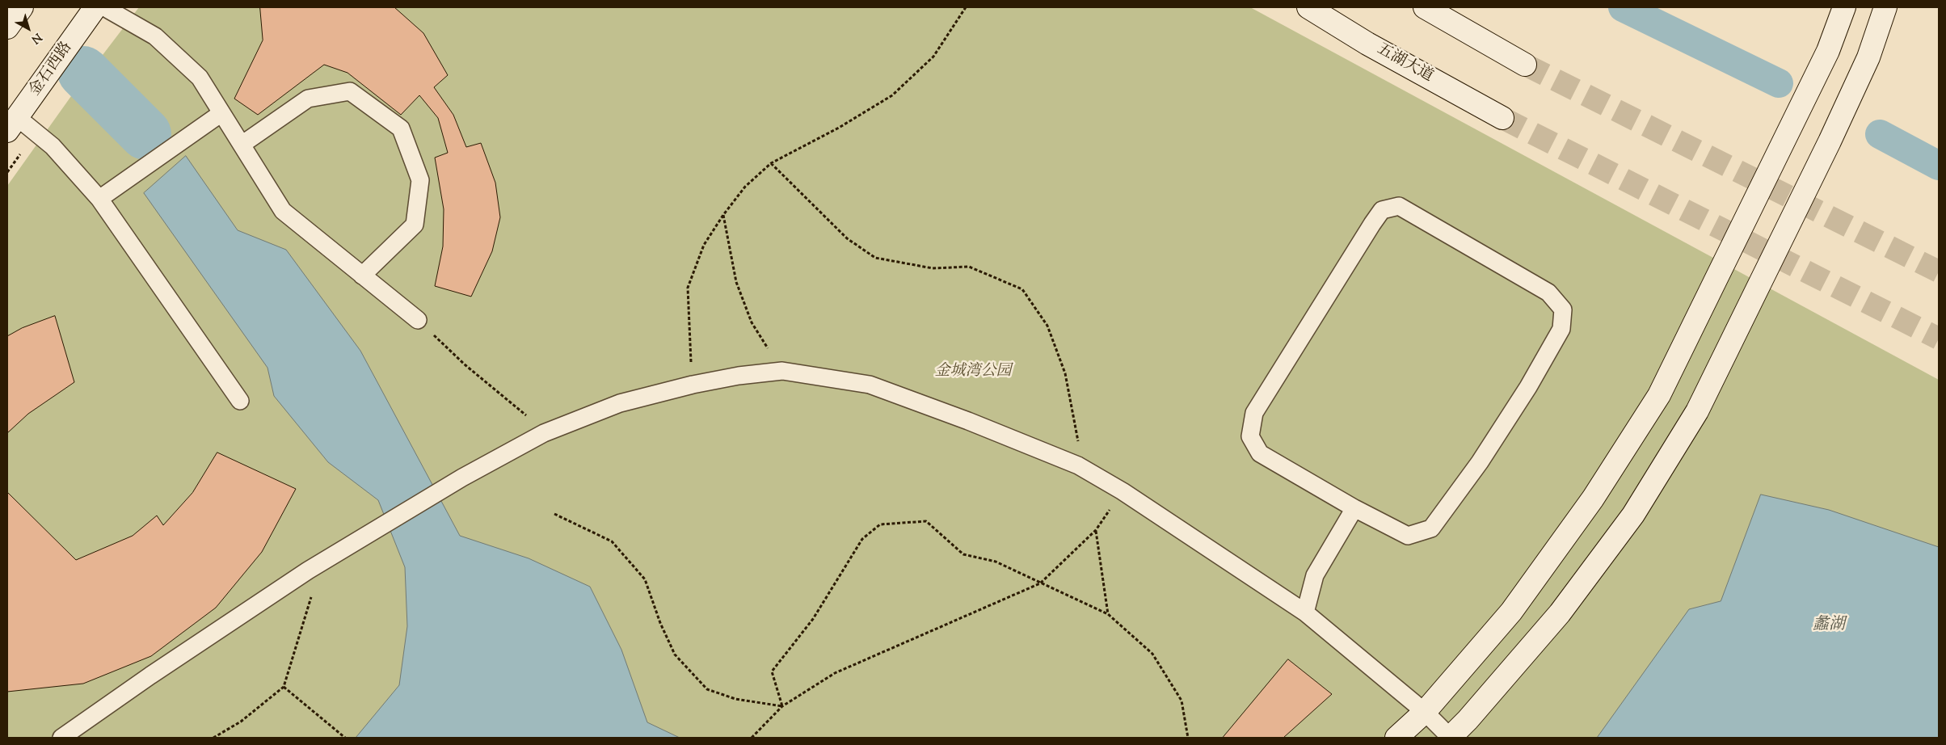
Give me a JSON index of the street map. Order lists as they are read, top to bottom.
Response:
{
  "streets": {
    "main road": ["五湖大道", "金石西路"]
  },
  "water": ["蠡湖"],
  "parks": ["金城湾公园"],
  "north": "bottom right"
}
